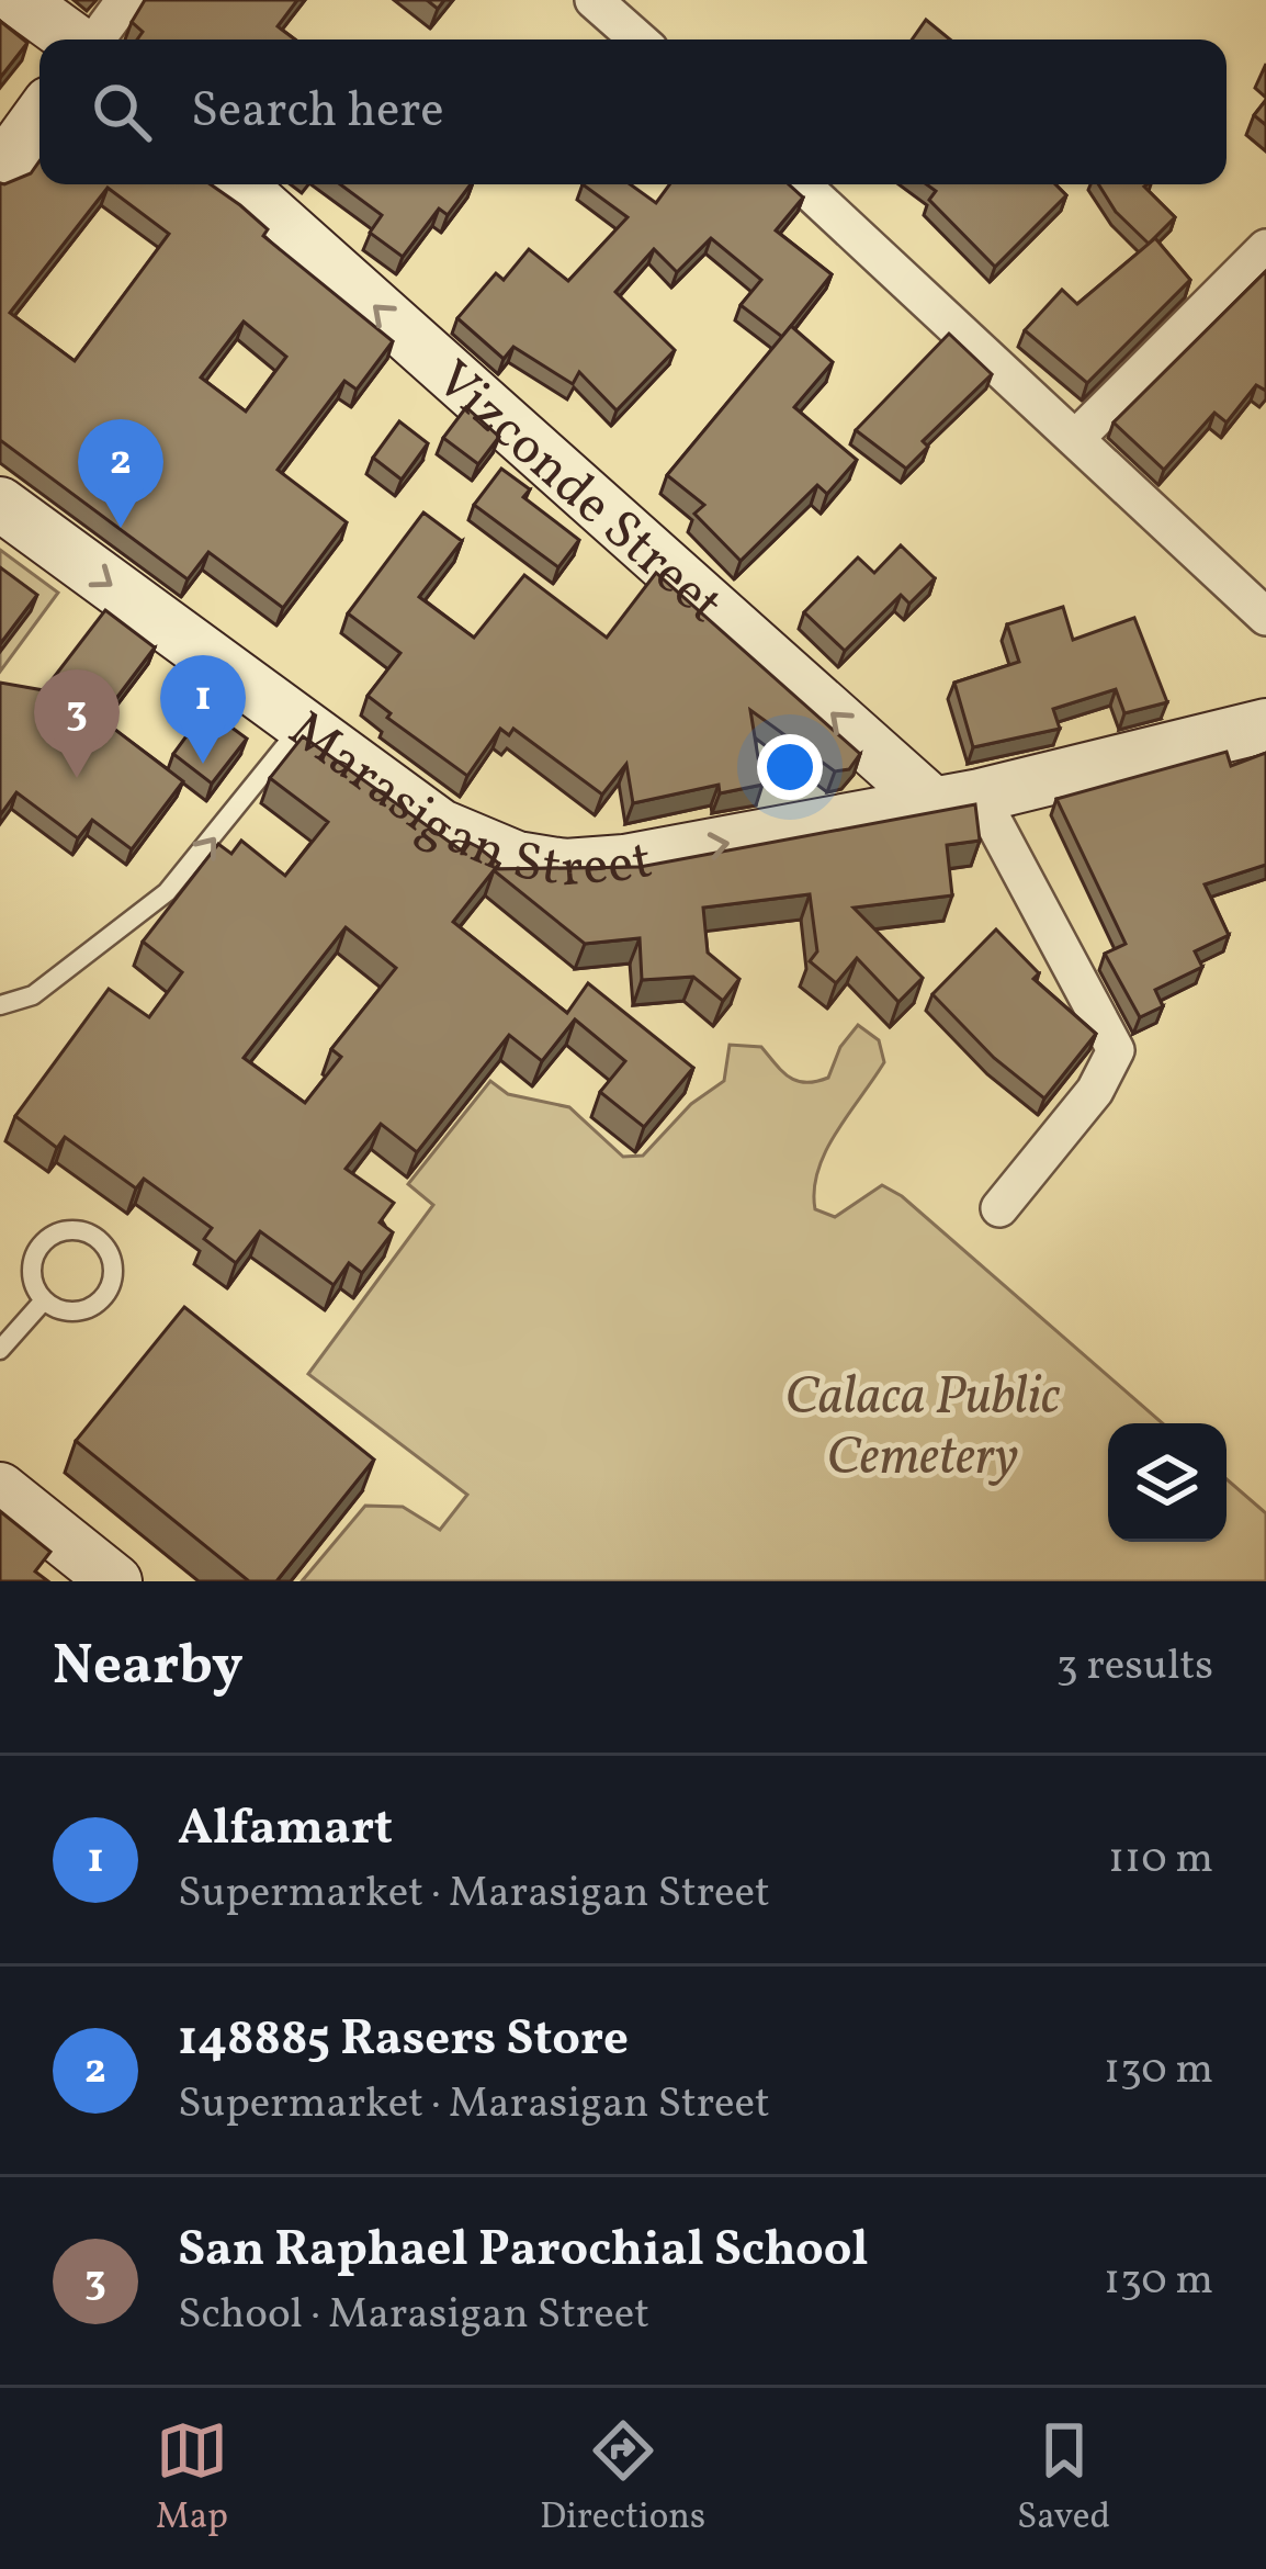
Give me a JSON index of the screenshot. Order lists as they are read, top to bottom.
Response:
{
  "streets": {
    "street": ["Vizconde Street", "Marasigan Street"]
  },
  "crossings": [
    ["Vizconde Street", "Marasigan Street"]
  ],
  "one_way": ["Marasigan Street"],
  "parks": ["Calaca Public Cemetery"],
  "page": {
    "search": "Search here",
    "pins": ["2", "1", "3"],
    "heading": ["Nearby", "3 results"],
    "list": [
      {
        "mark": "1",
        "name": "Alfamart",
        "note": "Supermarket · Marasigan Street",
        "value": "110 m"
      },
      {
        "mark": "2",
        "name": "148885 Rasers Store",
        "note": "Supermarket · Marasigan Street",
        "value": "130 m"
      },
      {
        "mark": "3",
        "name": "San Raphael Parochial School",
        "note": "School · Marasigan Street",
        "value": "130 m"
      }
    ],
    "nav": ["Map", "Directions", "Saved"]
  }
}
